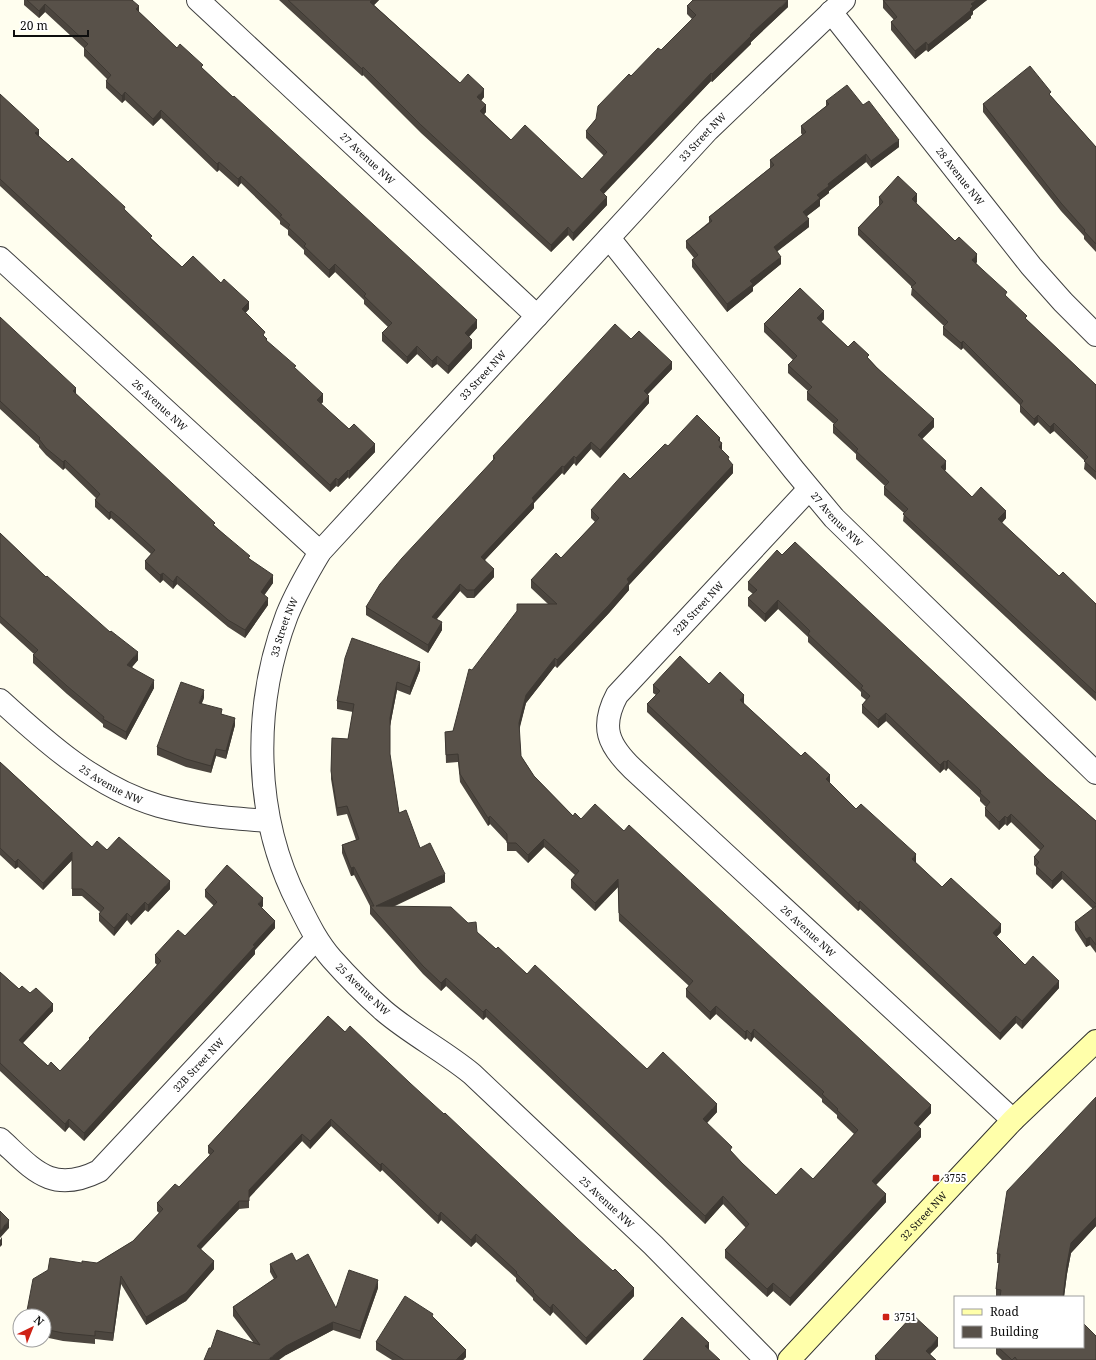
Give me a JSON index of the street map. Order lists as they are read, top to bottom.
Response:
{
  "streets": {
    "street": [
      "33 Street NW",
      "27 Avenue NW",
      "28 Avenue NW",
      "26 Avenue NW",
      "32B Street NW",
      "25 Avenue NW",
      "32 Street NW"
    ]
  },
  "crossings": [
    ["33 Street NW", "27 Avenue NW"],
    ["33 Street NW", "28 Avenue NW"],
    ["33 Street NW", "26 Avenue NW"],
    ["33 Street NW", "25 Avenue NW"],
    ["27 Avenue NW", "32B Street NW"],
    ["26 Avenue NW", "32B Street NW"],
    ["26 Avenue NW", "32 Street NW"],
    ["32B Street NW", "25 Avenue NW"]
  ],
  "places": {
    "transit": ["3755", "3751"]
  },
  "legend": ["Road", "Building"],
  "scale_bar": "20 m",
  "north": "top right"
}
